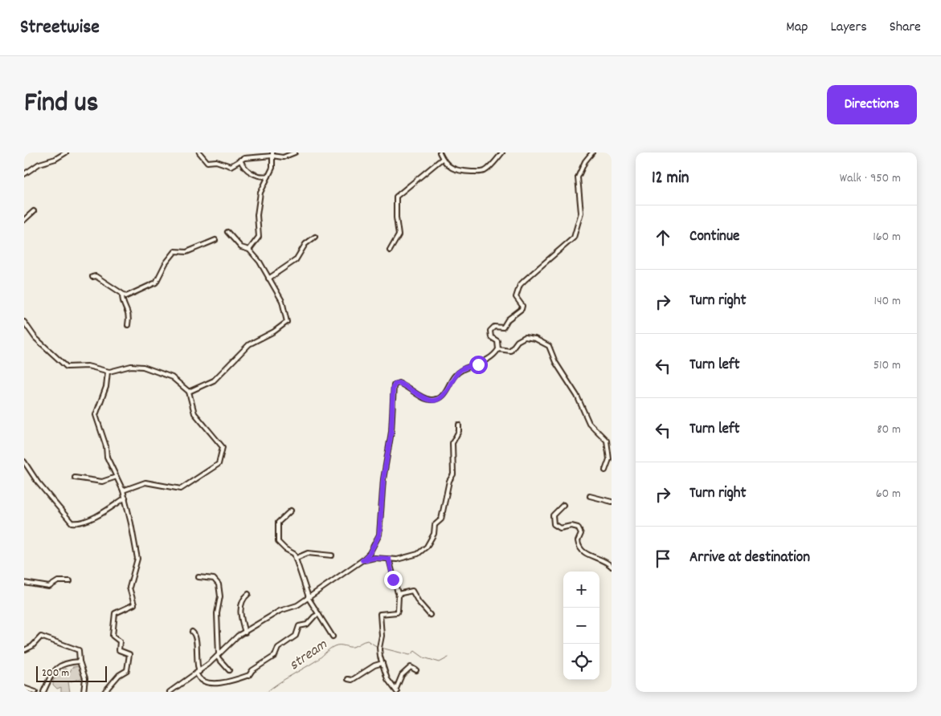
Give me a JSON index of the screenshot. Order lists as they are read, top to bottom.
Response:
{
  "water": ["stream"],
  "scale_bar": "200 m",
  "page": {
    "header": "Streetwise",
    "nav": ["Map", "Layers", "Share"],
    "title": "Find us",
    "buttons": "Directions",
    "heading": ["12 min", "Walk · 950 m"],
    "list": [
      ["Continue", "160 m"],
      ["Turn right", "140 m"],
      ["Turn left", "510 m"],
      ["Turn left", "80 m"],
      ["Turn right", "60 m"],
      "Arrive at destination"
    ],
    "map_buttons": ["+", "−"],
    "scale": "200 m"
  }
}
